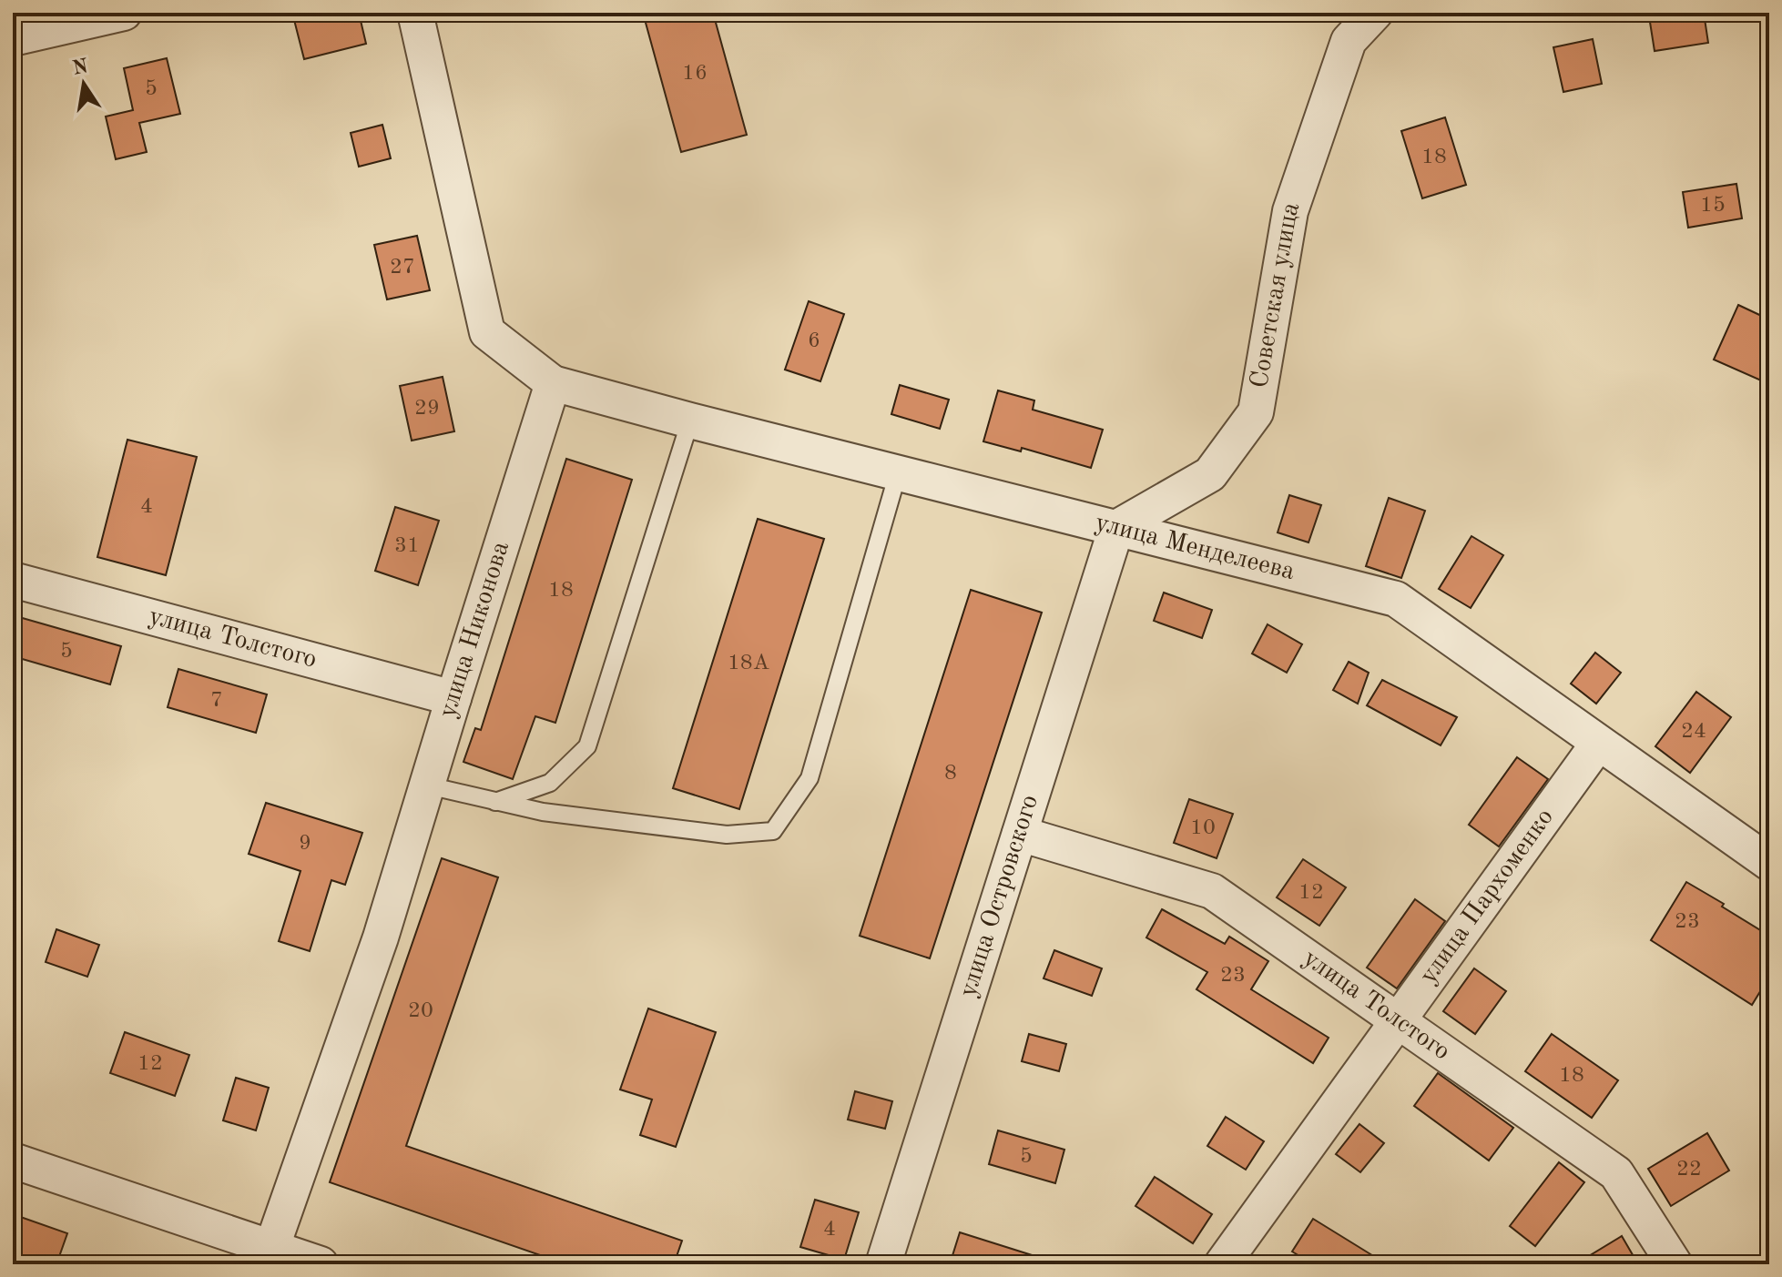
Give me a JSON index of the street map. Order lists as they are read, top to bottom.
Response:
{
  "streets": {
    "street": [
      "Советская улица",
      "улица Менделеева",
      "улица Никонова",
      "улица Толстого",
      "улица Островского",
      "улица Пархоменко"
    ]
  },
  "crossings": [
    ["Советская улица", "улица Менделеева"],
    ["Советская улица", "улица Островского"],
    ["улица Менделеева", "улица Никонова"],
    ["улица Менделеева", "улица Островского"],
    ["улица Менделеева", "улица Пархоменко"],
    ["улица Никонова", "улица Толстого"],
    ["улица Толстого", "улица Островского"],
    ["улица Толстого", "улица Пархоменко"]
  ],
  "house_numbers": [
    "16",
    "5",
    "18",
    "15",
    "27",
    "6",
    "29",
    "4",
    "31",
    "18",
    "5",
    "18А",
    "7",
    "24",
    "8",
    "10",
    "9",
    "12",
    "23",
    "23",
    "20",
    "12",
    "18",
    "5",
    "22",
    "4"
  ],
  "north": "top"
}
